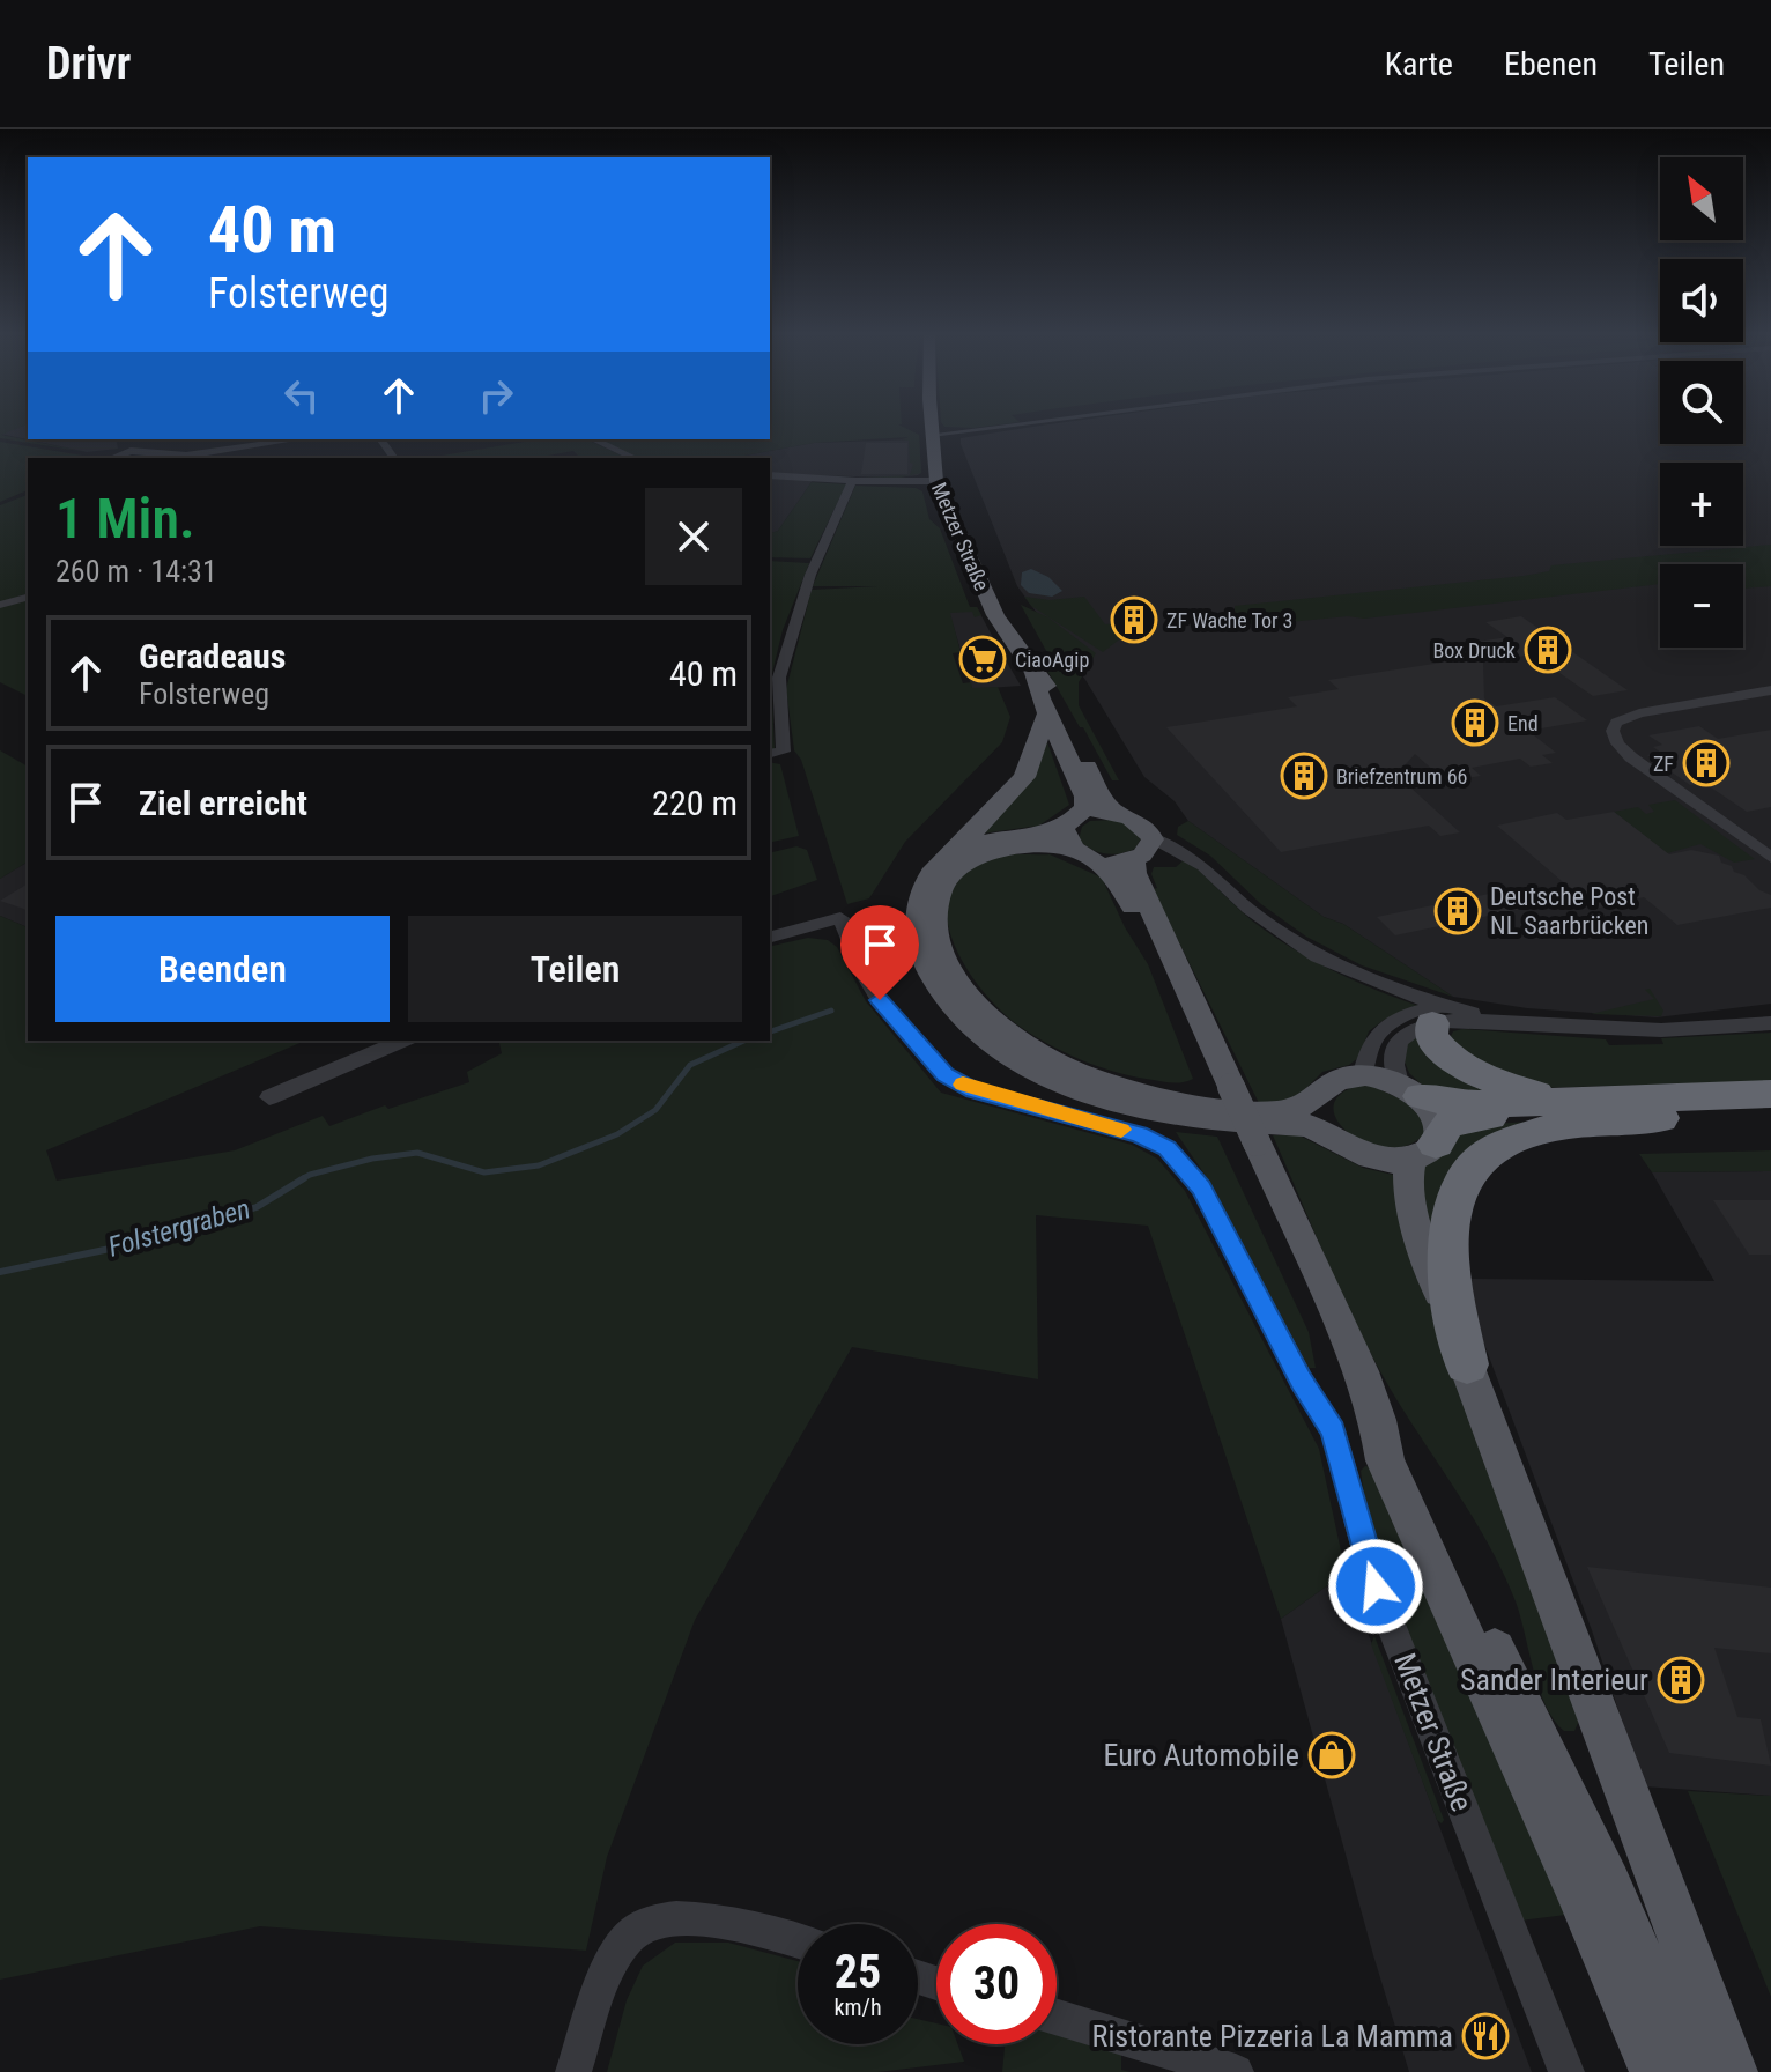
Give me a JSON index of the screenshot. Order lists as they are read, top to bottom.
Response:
{
  "streets": {
    "main road": ["Metzer Straße"]
  },
  "water": ["Folstergraben"],
  "places": {
    "building": [
      "ZF Wache Tor 3",
      "Box Druck",
      "End",
      "ZF",
      "Briefzentrum 66",
      "Deutsche Post NL Saarbrücken",
      "Sander Interieur"
    ],
    "supermarket": ["CiaoAgip"],
    "shop": ["Euro Automobile"],
    "restaurant": ["Ristorante Pizzeria La Mamma"]
  },
  "north": "top left",
  "page": {
    "header": "Drivr",
    "nav": ["Karte", "Ebenen", "Teilen"],
    "map_buttons": ["+", "−"],
    "turn": ["40 m", "Folsterweg"],
    "heading": ["1 Min.", "260 m · 14:31"],
    "list": [
      {
        "name": "Geradeaus",
        "note": "Folsterweg",
        "value": "40 m"
      },
      {
        "name": "Ziel erreicht",
        "value": "220 m"
      }
    ],
    "buttons": ["Beenden", "Teilen"],
    "speed": "25 km/h",
    "limit": "30"
  }
}
